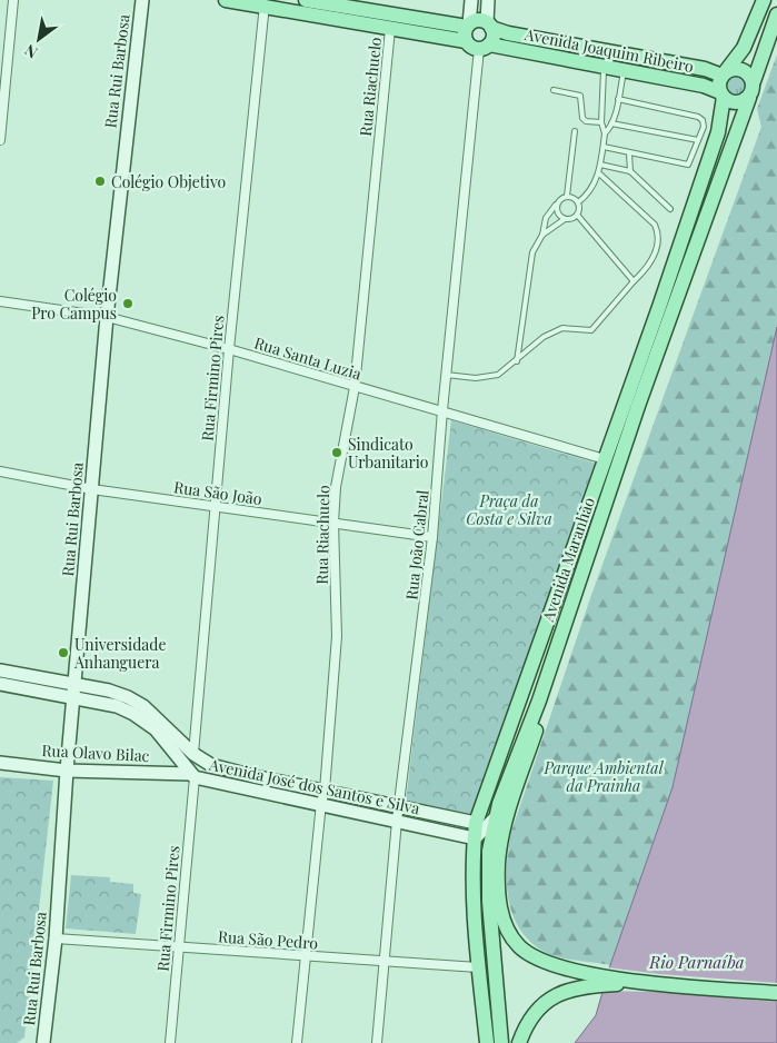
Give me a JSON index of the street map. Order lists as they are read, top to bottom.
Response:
{
  "streets": {
    "main road": ["Avenida Joaquim Ribeiro", "Avenida Maranhão"],
    "street": [
      "Rua Rui Barbosa",
      "Rua Riachuelo",
      "Rua Santa Luzia",
      "Rua Firmino Pires",
      "Rua São João",
      "Rua João Cabral",
      "Rua Olavo Bilac",
      "Avenida José dos Santos e Silva",
      "Rua São Pedro"
    ]
  },
  "crossings": [
    ["Avenida Joaquim Ribeiro", "Rua João Cabral"],
    ["Avenida Joaquim Ribeiro", "Avenida Maranhão"],
    ["Rua Rui Barbosa", "Rua Santa Luzia"],
    ["Rua Rui Barbosa", "Rua São João"],
    ["Rua Rui Barbosa", "Rua Olavo Bilac"],
    ["Rua Rui Barbosa", "Avenida José dos Santos e Silva"],
    ["Rua Rui Barbosa", "Rua São Pedro"],
    ["Rua Riachuelo", "Rua Santa Luzia"],
    ["Rua Riachuelo", "Rua São João"],
    ["Rua Riachuelo", "Avenida José dos Santos e Silva"],
    ["Rua Riachuelo", "Rua São Pedro"],
    ["Rua Santa Luzia", "Rua Firmino Pires"],
    ["Rua Santa Luzia", "Rua João Cabral"],
    ["Rua Santa Luzia", "Avenida Maranhão"],
    ["Rua Firmino Pires", "Rua São João"],
    ["Rua Firmino Pires", "Rua Olavo Bilac"],
    ["Rua Firmino Pires", "Avenida José dos Santos e Silva"],
    ["Rua Firmino Pires", "Rua São Pedro"],
    ["Rua São João", "Rua João Cabral"],
    ["Rua João Cabral", "Avenida José dos Santos e Silva"],
    ["Rua João Cabral", "Rua São Pedro"],
    ["Avenida Maranhão", "Avenida José dos Santos e Silva"],
    ["Avenida Maranhão", "Rua São Pedro"],
    ["Rua Olavo Bilac", "Avenida José dos Santos e Silva"]
  ],
  "water": ["Rio Parnaíba"],
  "parks": ["Praça da Costa e Silva", "Parque Ambiental da Prainha"],
  "places": [
    "Colégio Objetivo",
    "Colégio Pro Campus",
    "Sindicato Urbanitario",
    "Universidade Anhanguera"
  ],
  "north": "bottom left"
}
